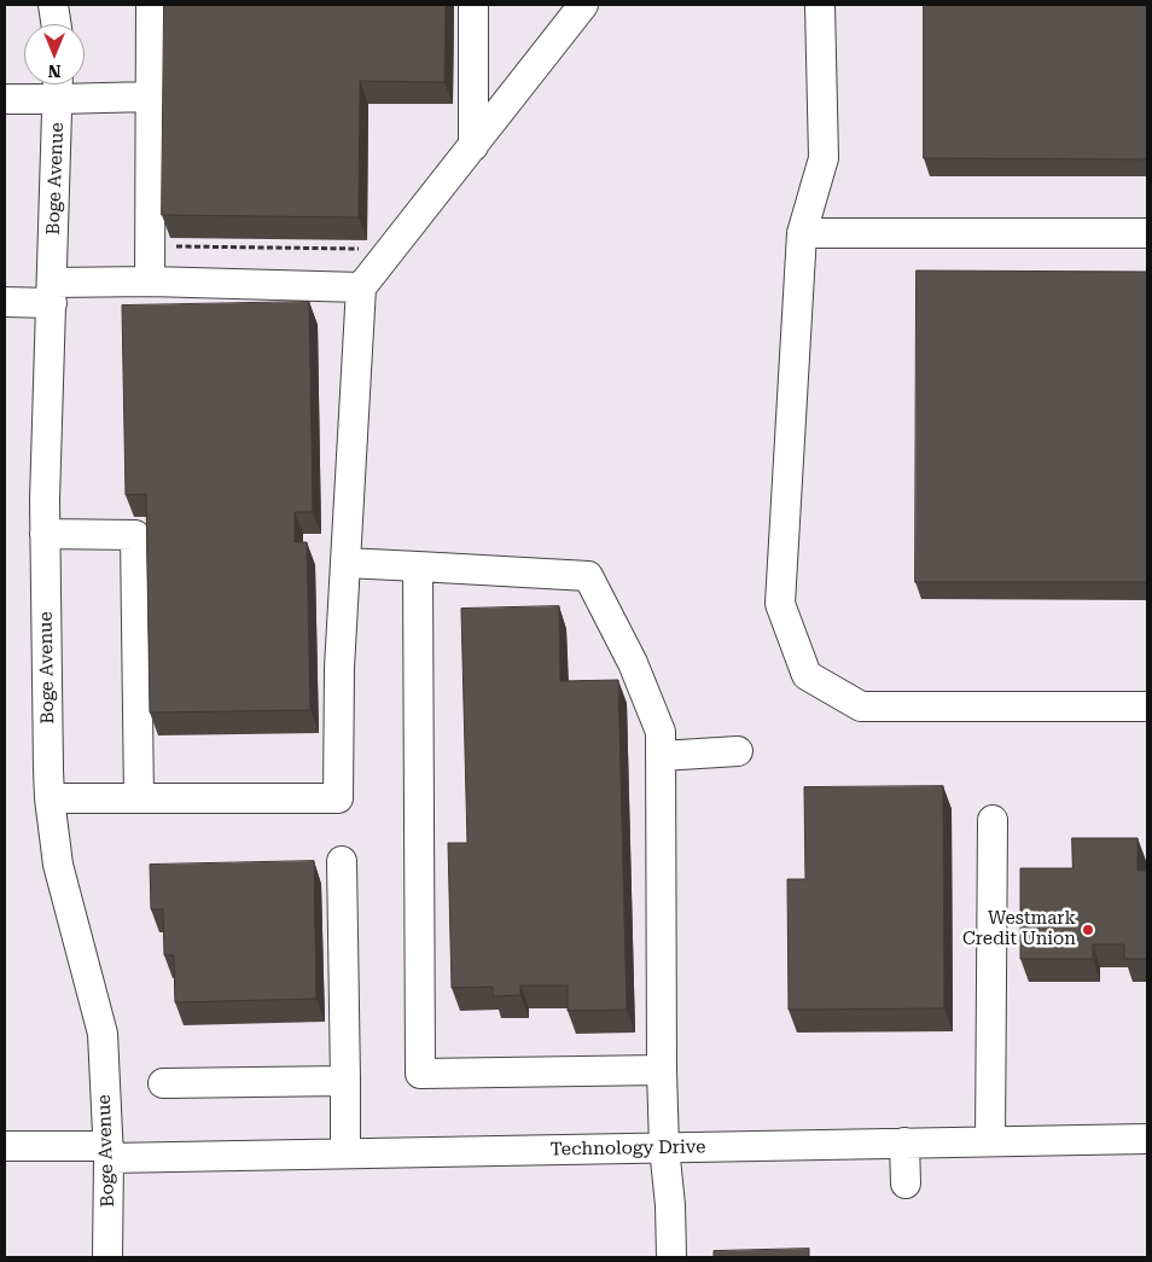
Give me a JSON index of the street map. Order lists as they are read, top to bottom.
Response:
{
  "streets": {
    "street": ["Boge Avenue", "Technology Drive"]
  },
  "crossings": [
    ["Boge Avenue", "Technology Drive"]
  ],
  "places": ["Westmark Credit Union"],
  "north": "bottom"
}
